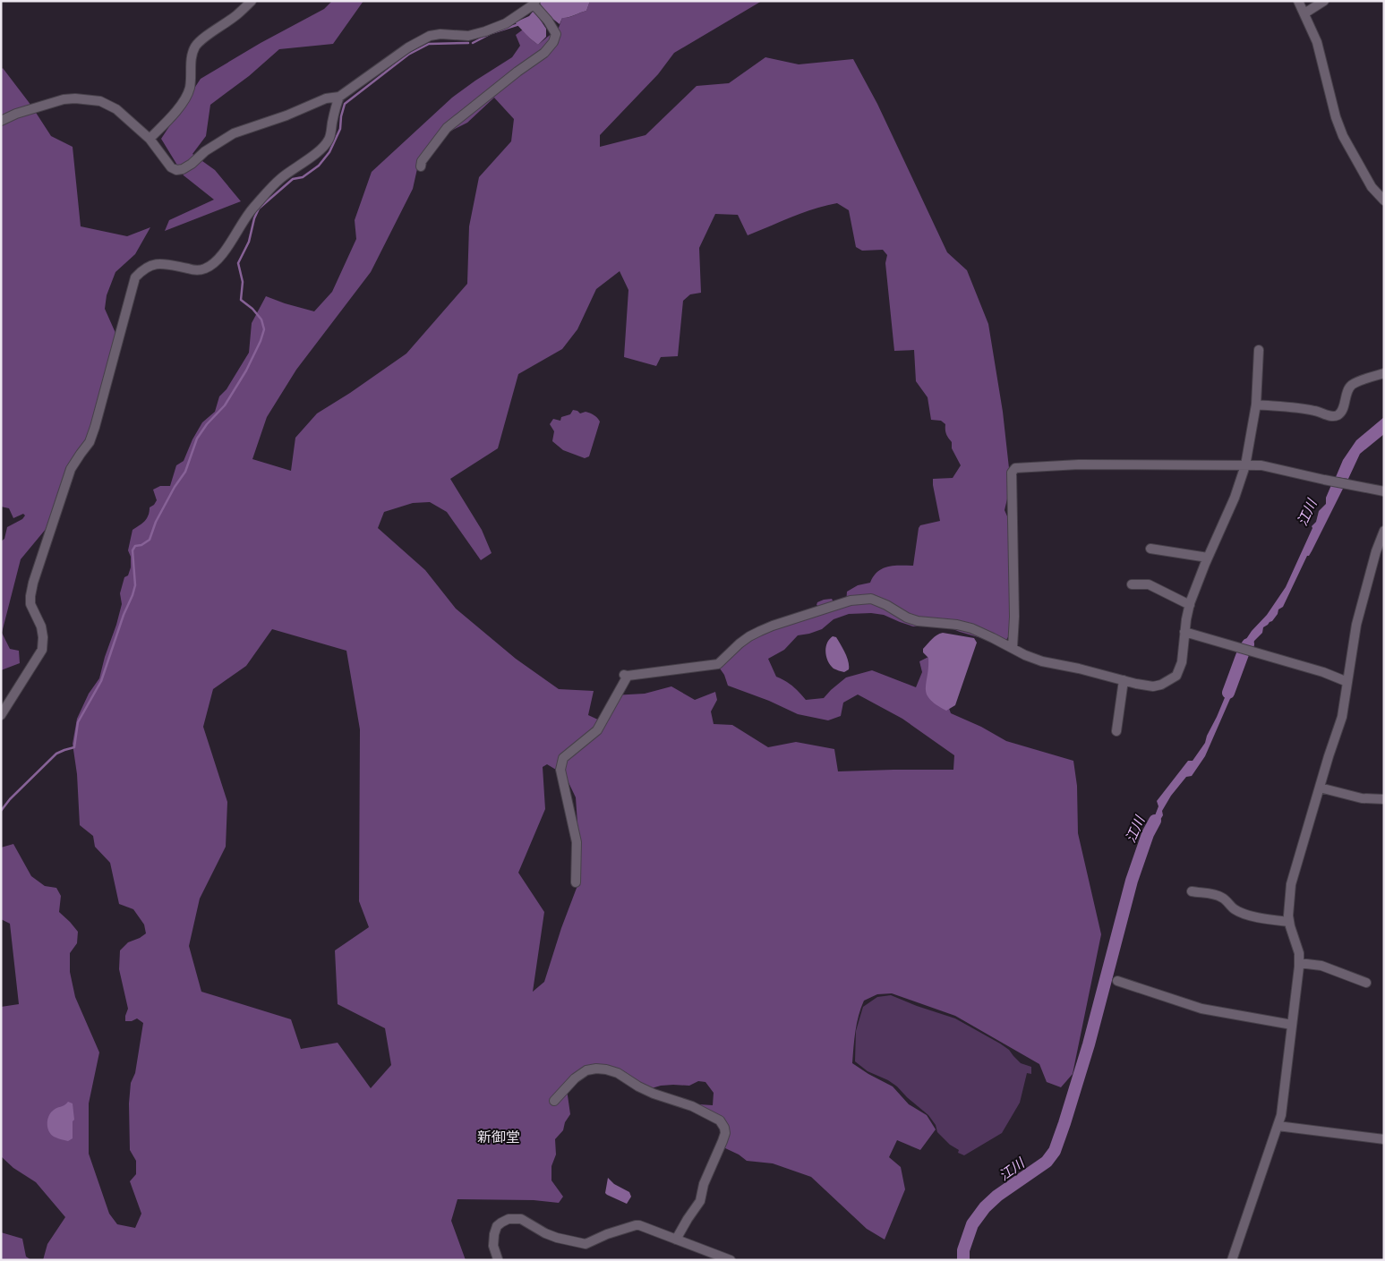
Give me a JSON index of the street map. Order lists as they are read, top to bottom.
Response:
{
  "districts": ["新御堂"],
  "water": ["江川"]
}
